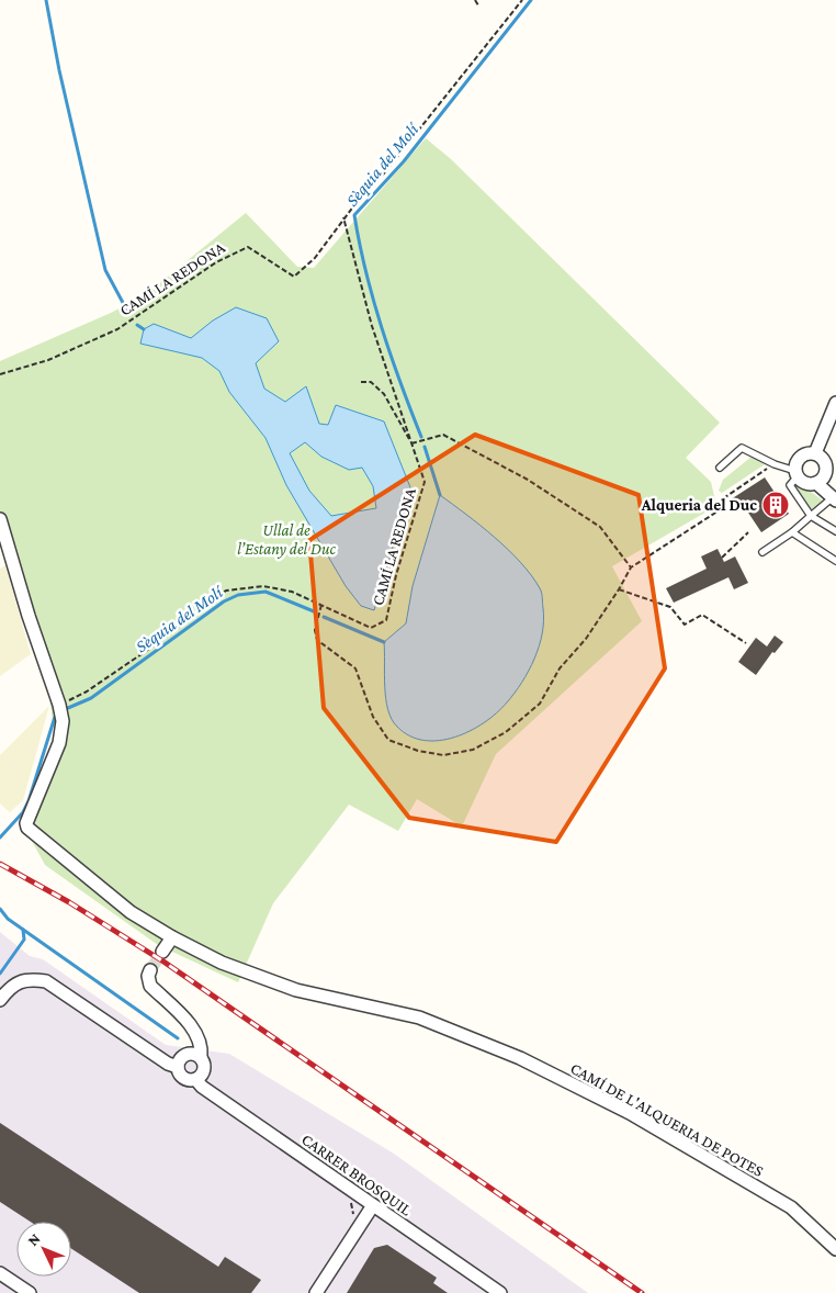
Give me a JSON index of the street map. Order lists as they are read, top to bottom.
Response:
{
  "streets": {
    "street": ["CAMÍ DE L'ALQUERIA DE POTES", "CARRER BROSQUIL"],
    "path": ["CAMÍ LA REDONA"]
  },
  "crossings": [
    ["CAMÍ LA REDONA", "CAMÍ DE L'ALQUERIA DE POTES"]
  ],
  "water": ["Sèquia del Molí"],
  "parks": ["Ullal de l’Estany del Duc"],
  "places": {
    "building": ["Alqueria del Duc"]
  },
  "north": "top left"
}
